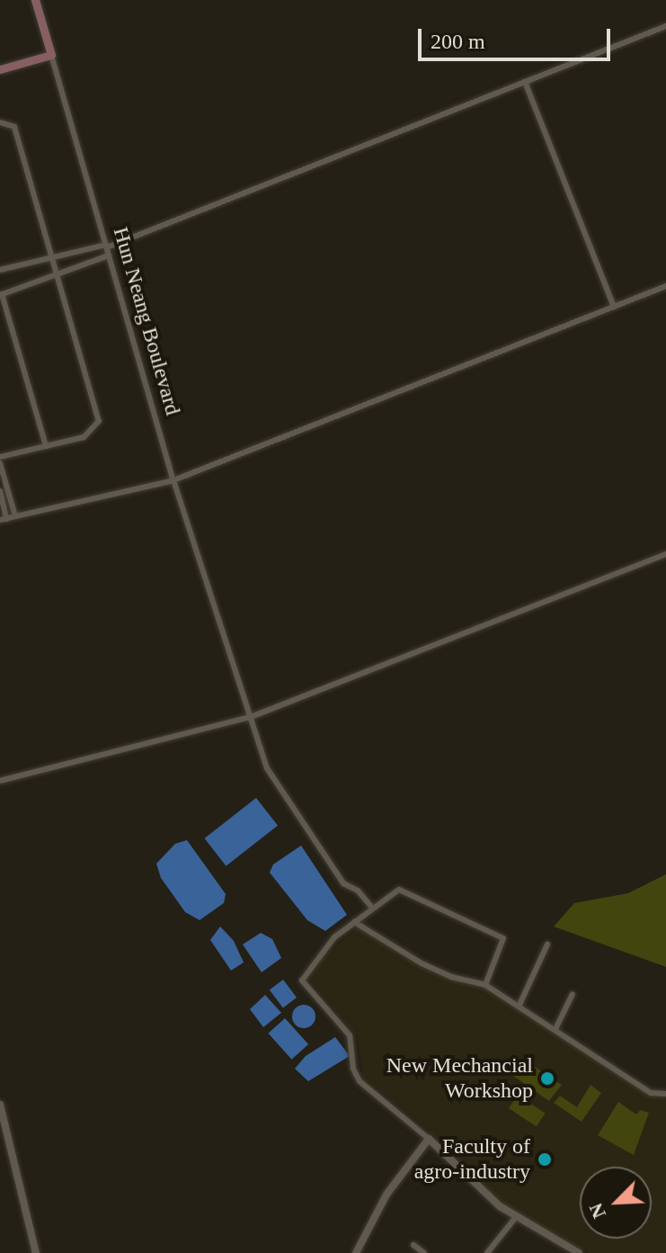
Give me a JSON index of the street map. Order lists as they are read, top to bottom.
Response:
{
  "streets": {
    "main road": ["Hun Neang Boulevard"]
  },
  "places": ["New Mechancial Workshop", "Faculty of agro-industry"],
  "scale_bar": "200 m",
  "north": "bottom left"
}
